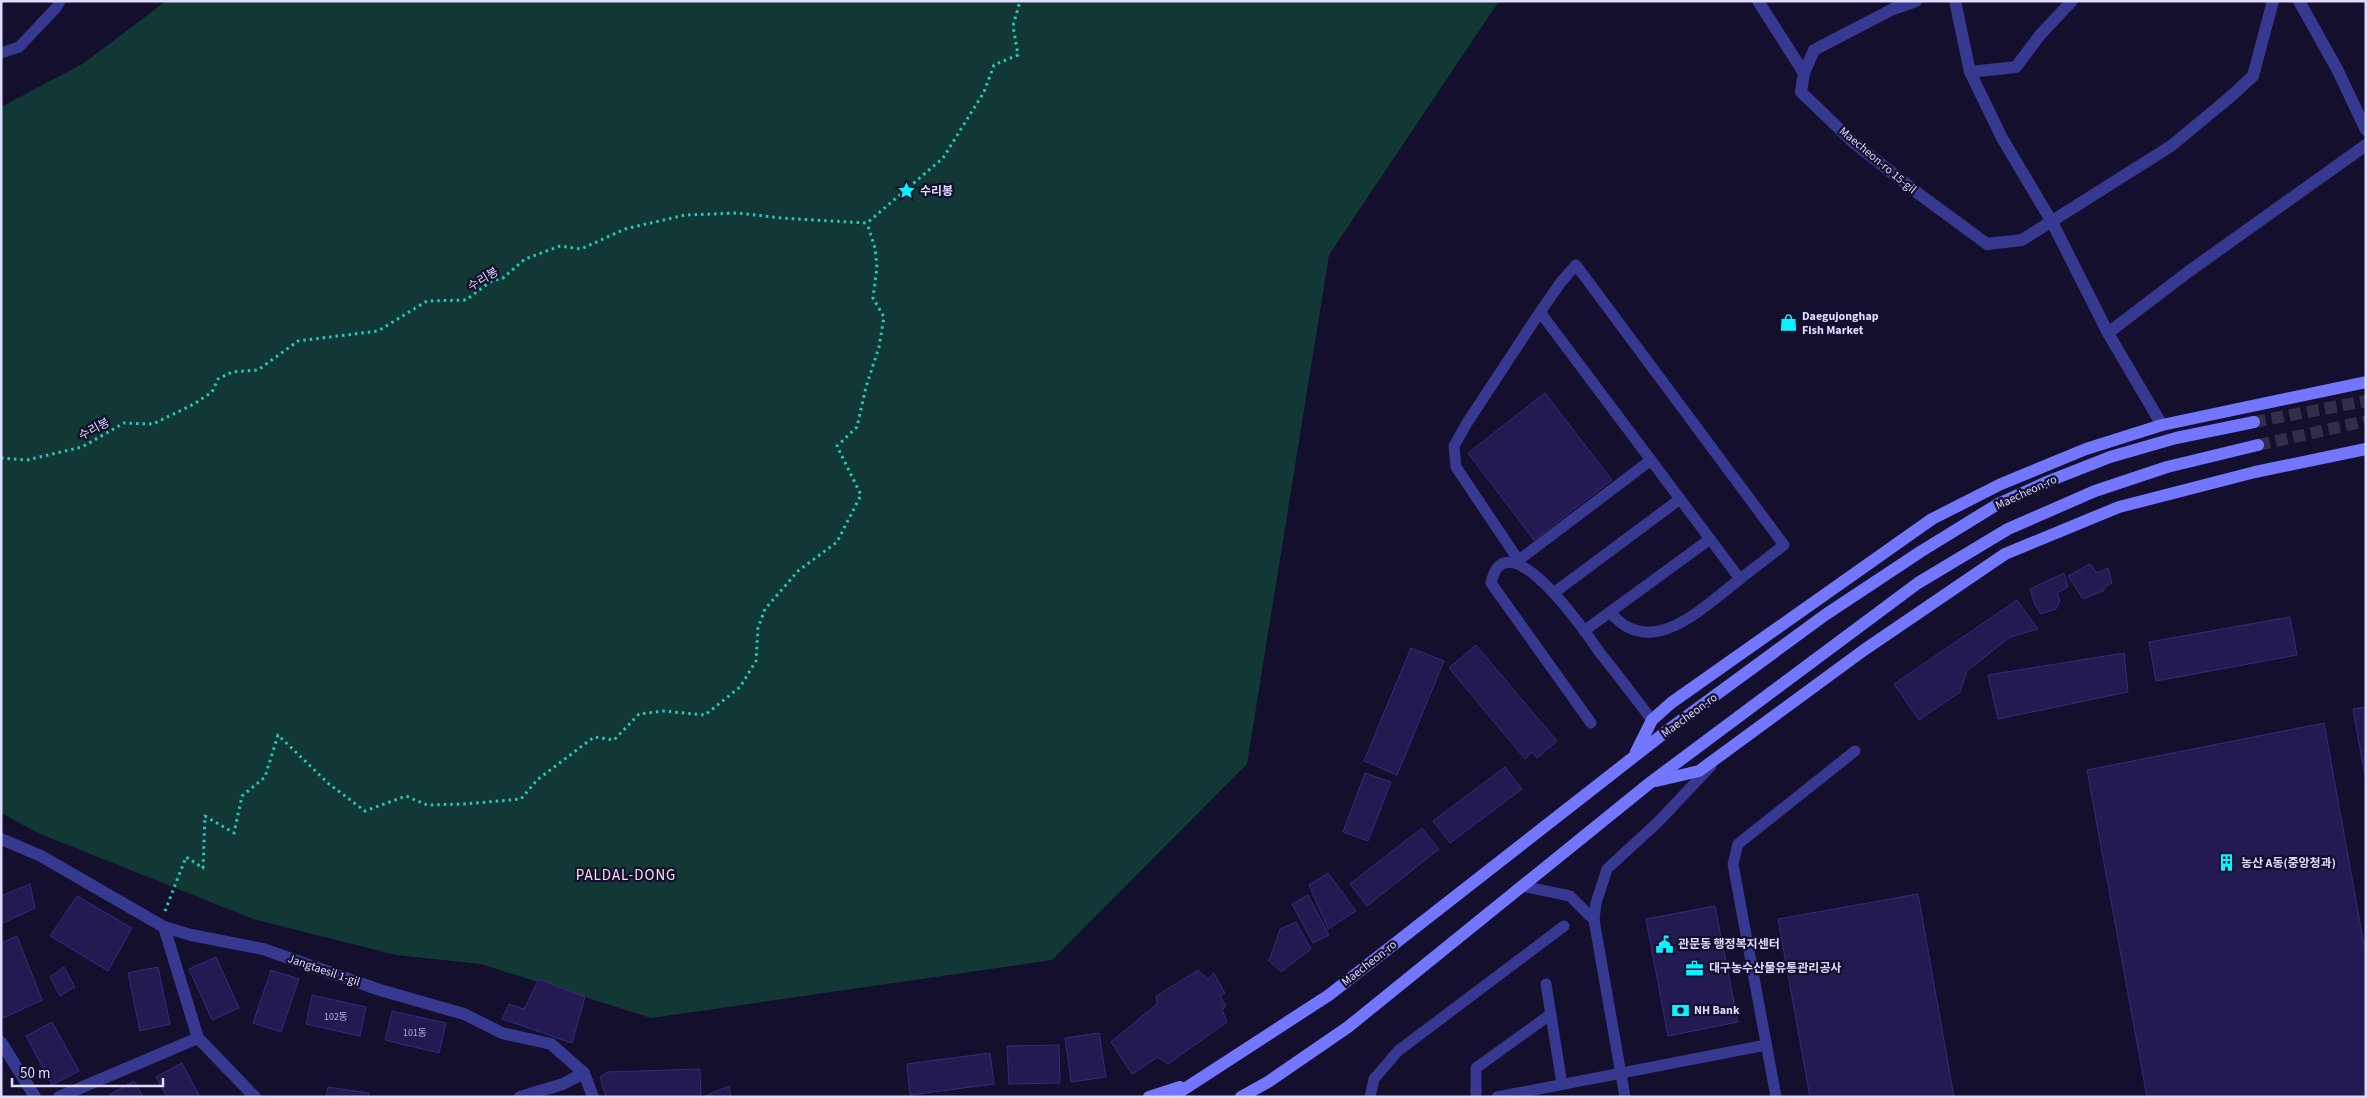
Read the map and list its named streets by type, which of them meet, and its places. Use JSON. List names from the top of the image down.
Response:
{
  "streets": {
    "main road": ["Maecheon-ro"],
    "street": ["Maecheon-ro 15-gil", "Jangtaesil 1-gil"],
    "path": ["수리봉"]
  },
  "districts": ["PALDAL-DONG"],
  "places": {
    "place": ["수리봉"],
    "shop": ["Daegujonghap Fish Market"],
    "building": ["농산 A동(중앙청과)"],
    "public building": ["관문동 행정복지센터"],
    "office": ["대구농수산물유통관리공사"],
    "bank": ["NH Bank"]
  },
  "house_numbers": ["102동", "101동"],
  "scale_bar": "50 m"
}
